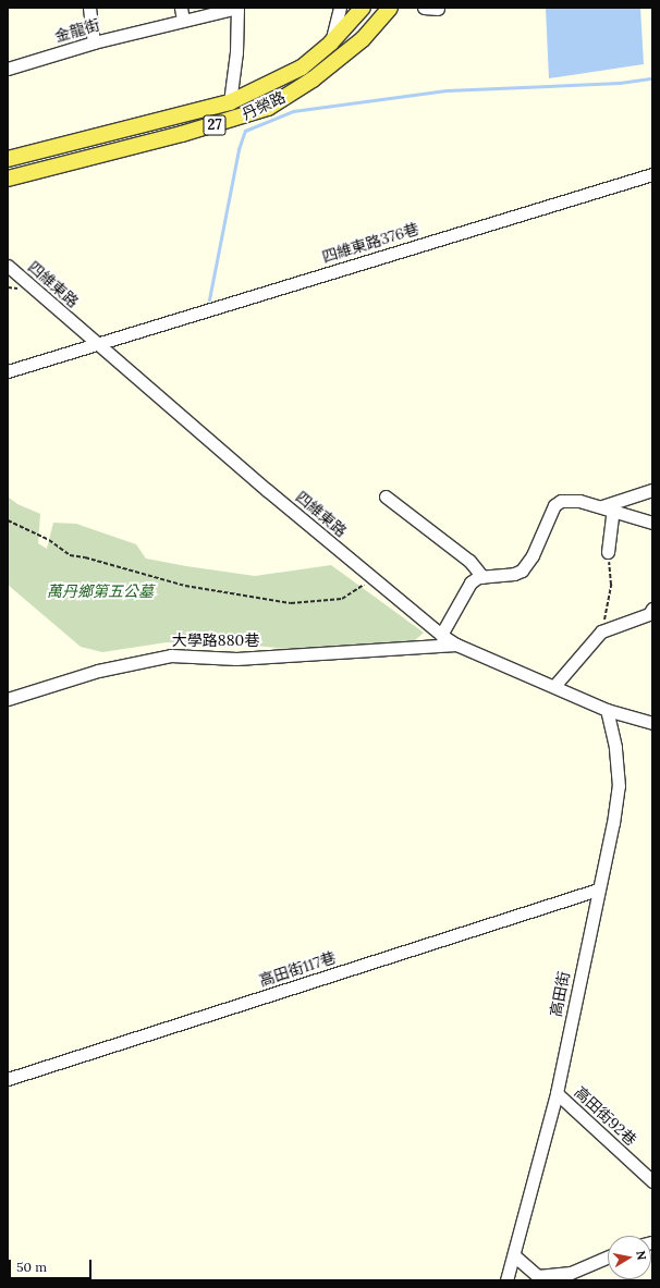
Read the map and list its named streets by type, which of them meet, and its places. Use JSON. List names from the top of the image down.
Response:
{
  "streets": {
    "main road": ["丹榮路", "27"],
    "street": [
      "金龍街",
      "四維東路376巷",
      "四維東路",
      "大學路880巷",
      "高田街117巷",
      "高田街",
      "高田街92巷"
    ]
  },
  "crossings": [
    ["四維東路376巷", "四維東路"],
    ["四維東路", "大學路880巷"],
    ["四維東路", "高田街"],
    ["高田街117巷", "高田街"],
    ["高田街", "高田街92巷"]
  ],
  "parks": ["萬丹鄉第五公墓"],
  "scale_bar": "50 m",
  "north": "right"
}
